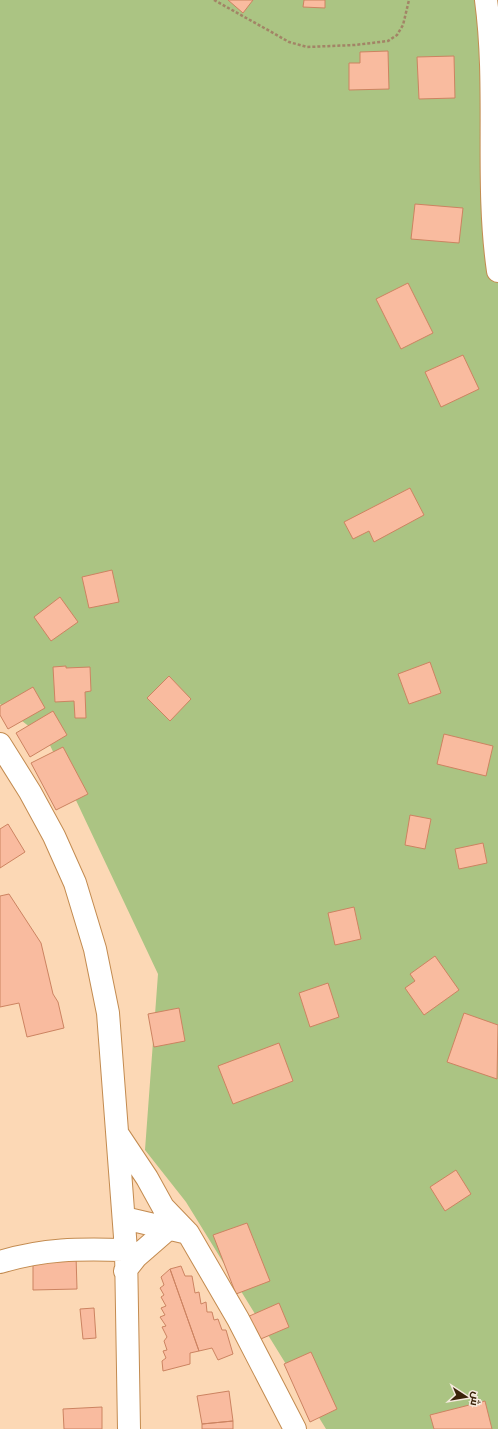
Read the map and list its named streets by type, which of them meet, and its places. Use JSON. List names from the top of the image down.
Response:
{
  "north": "right"
}
